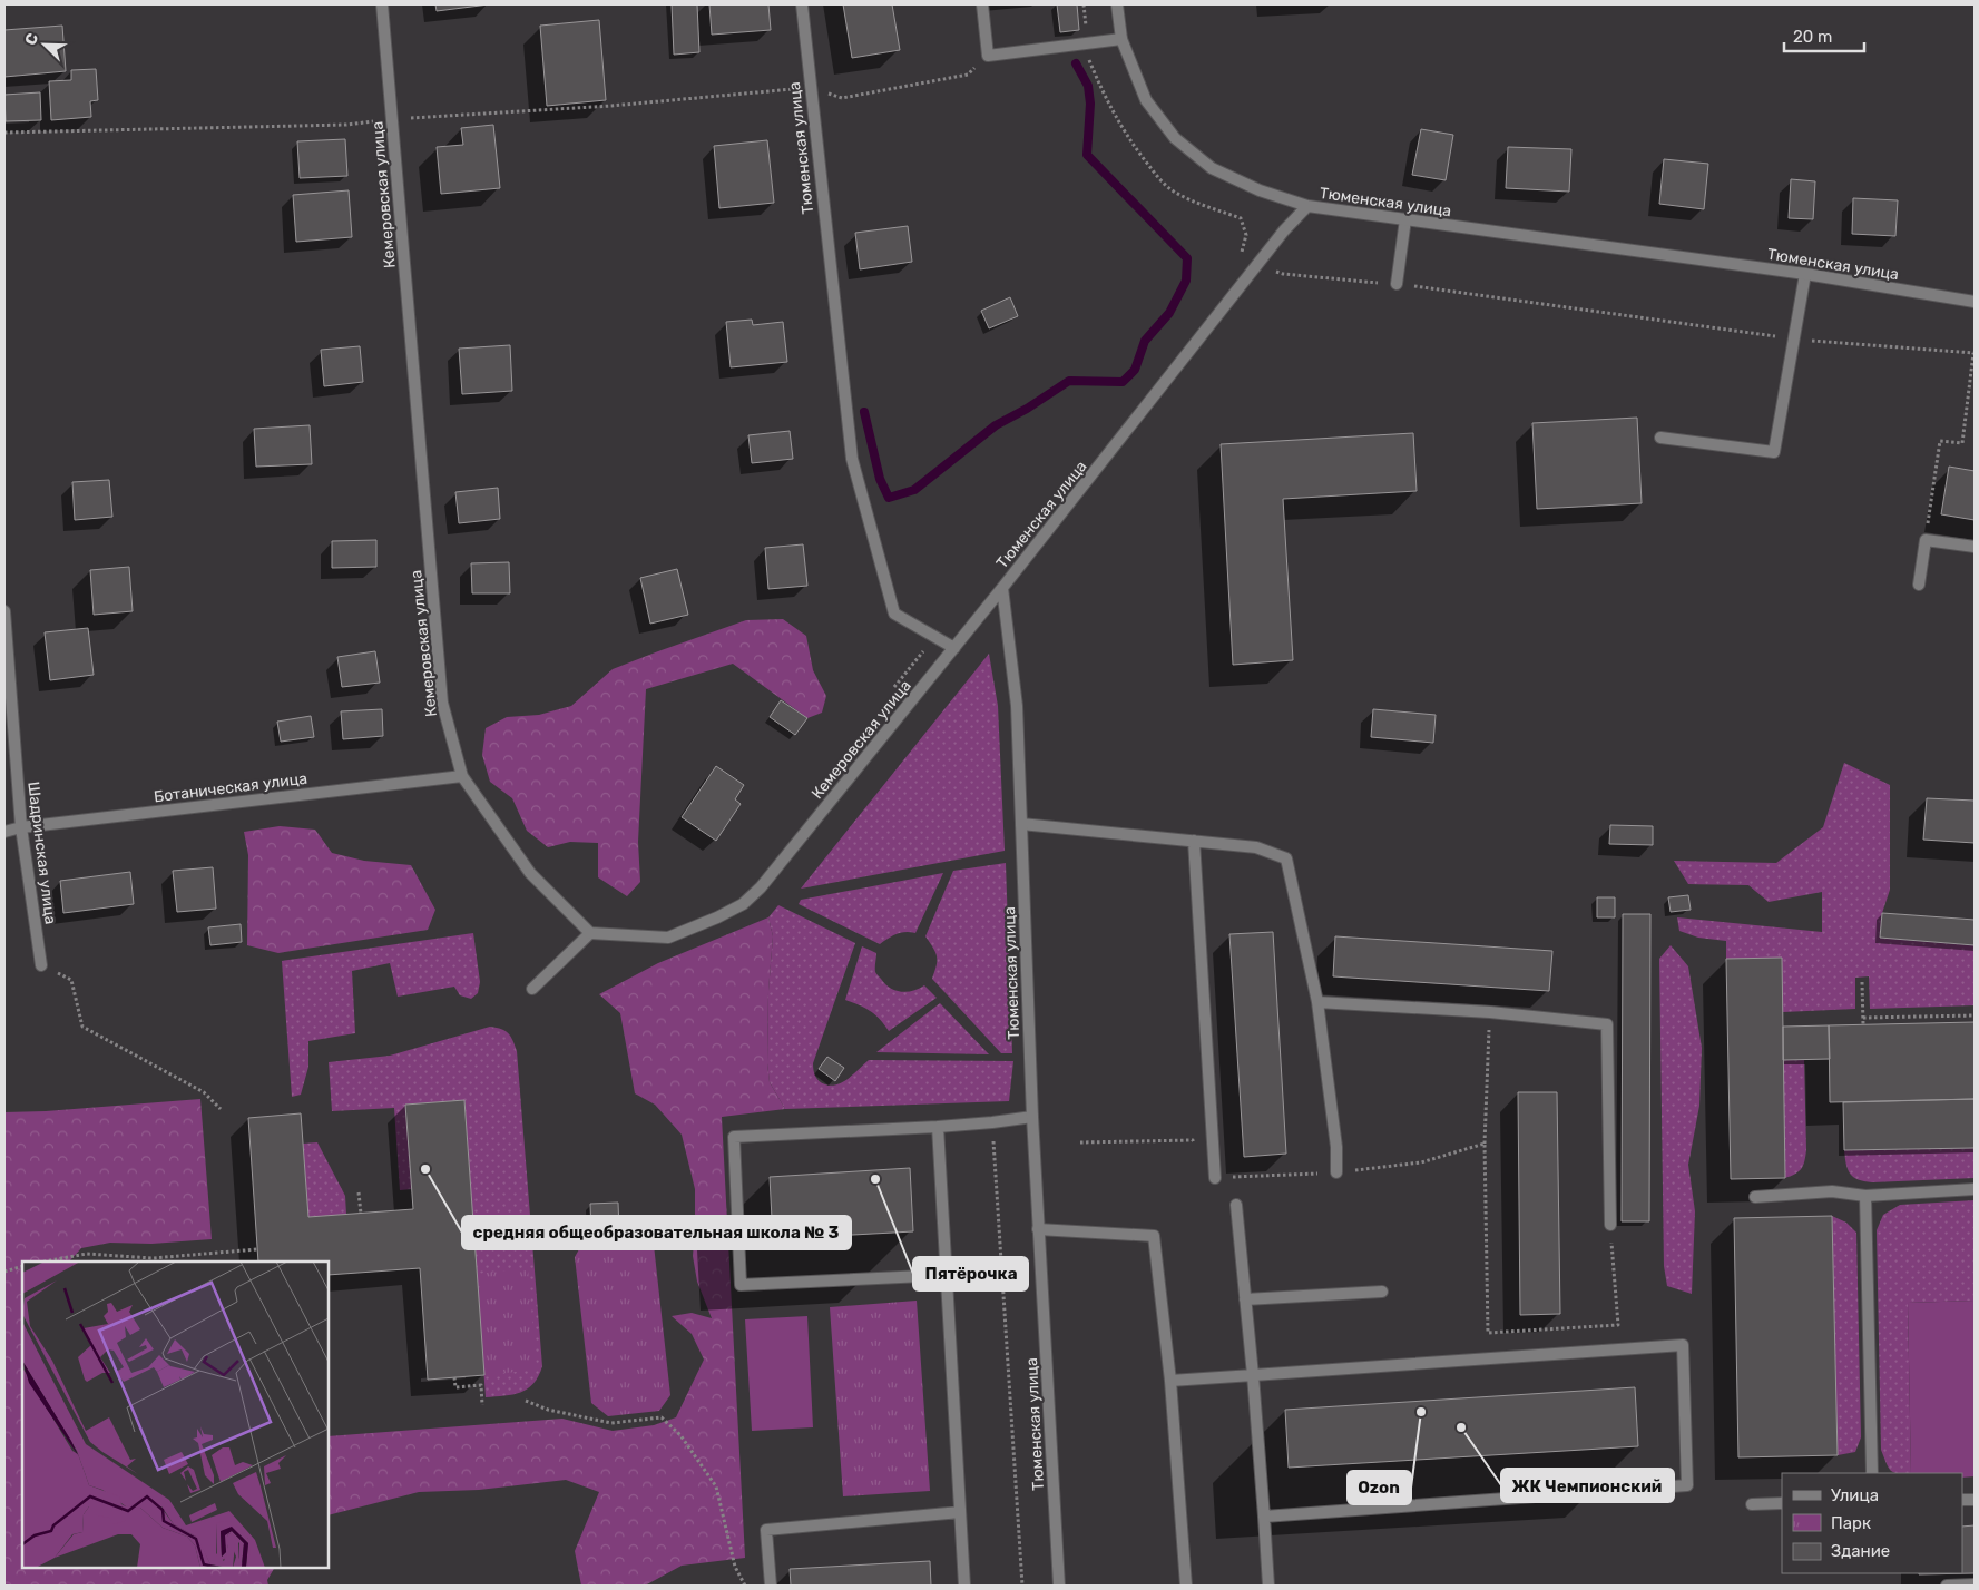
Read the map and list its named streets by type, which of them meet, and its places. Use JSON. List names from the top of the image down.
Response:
{
  "streets": {
    "street": [
      "Тюменская улица",
      "Кемеровская улица",
      "Ботаническая улица",
      "Шадринская улица"
    ]
  },
  "crossings": [
    ["Тюменская улица", "Кемеровская улица"],
    ["Кемеровская улица", "Ботаническая улица"],
    ["Ботаническая улица", "Шадринская улица"]
  ],
  "places": [
    "средняя общеобразовательная школа № 3",
    "Пятёрочка",
    "Ozon",
    "ЖК Чемпионский"
  ],
  "legend": ["Улица", "Парк", "Здание"],
  "scale_bar": "20 m",
  "north": "top left"
}
